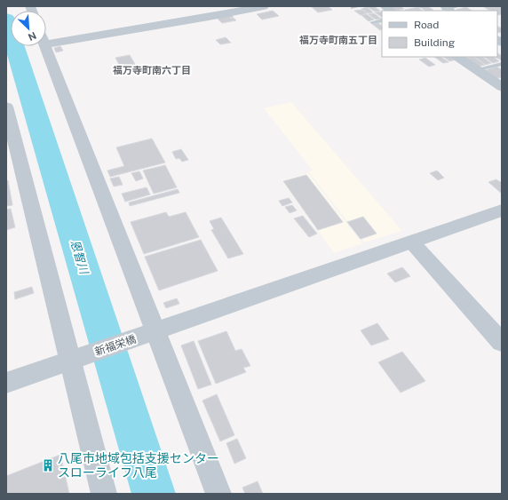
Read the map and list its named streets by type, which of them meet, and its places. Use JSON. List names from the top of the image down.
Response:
{
  "streets": {
    "street": ["新福栄橋"]
  },
  "districts": ["福万寺町南五丁目", "福万寺町南六丁目"],
  "water": ["恩智川"],
  "places": {
    "building": ["八尾市地域包括支援センター スローライフ八尾"]
  },
  "legend": ["Road", "Building"],
  "north": "bottom right"
}
